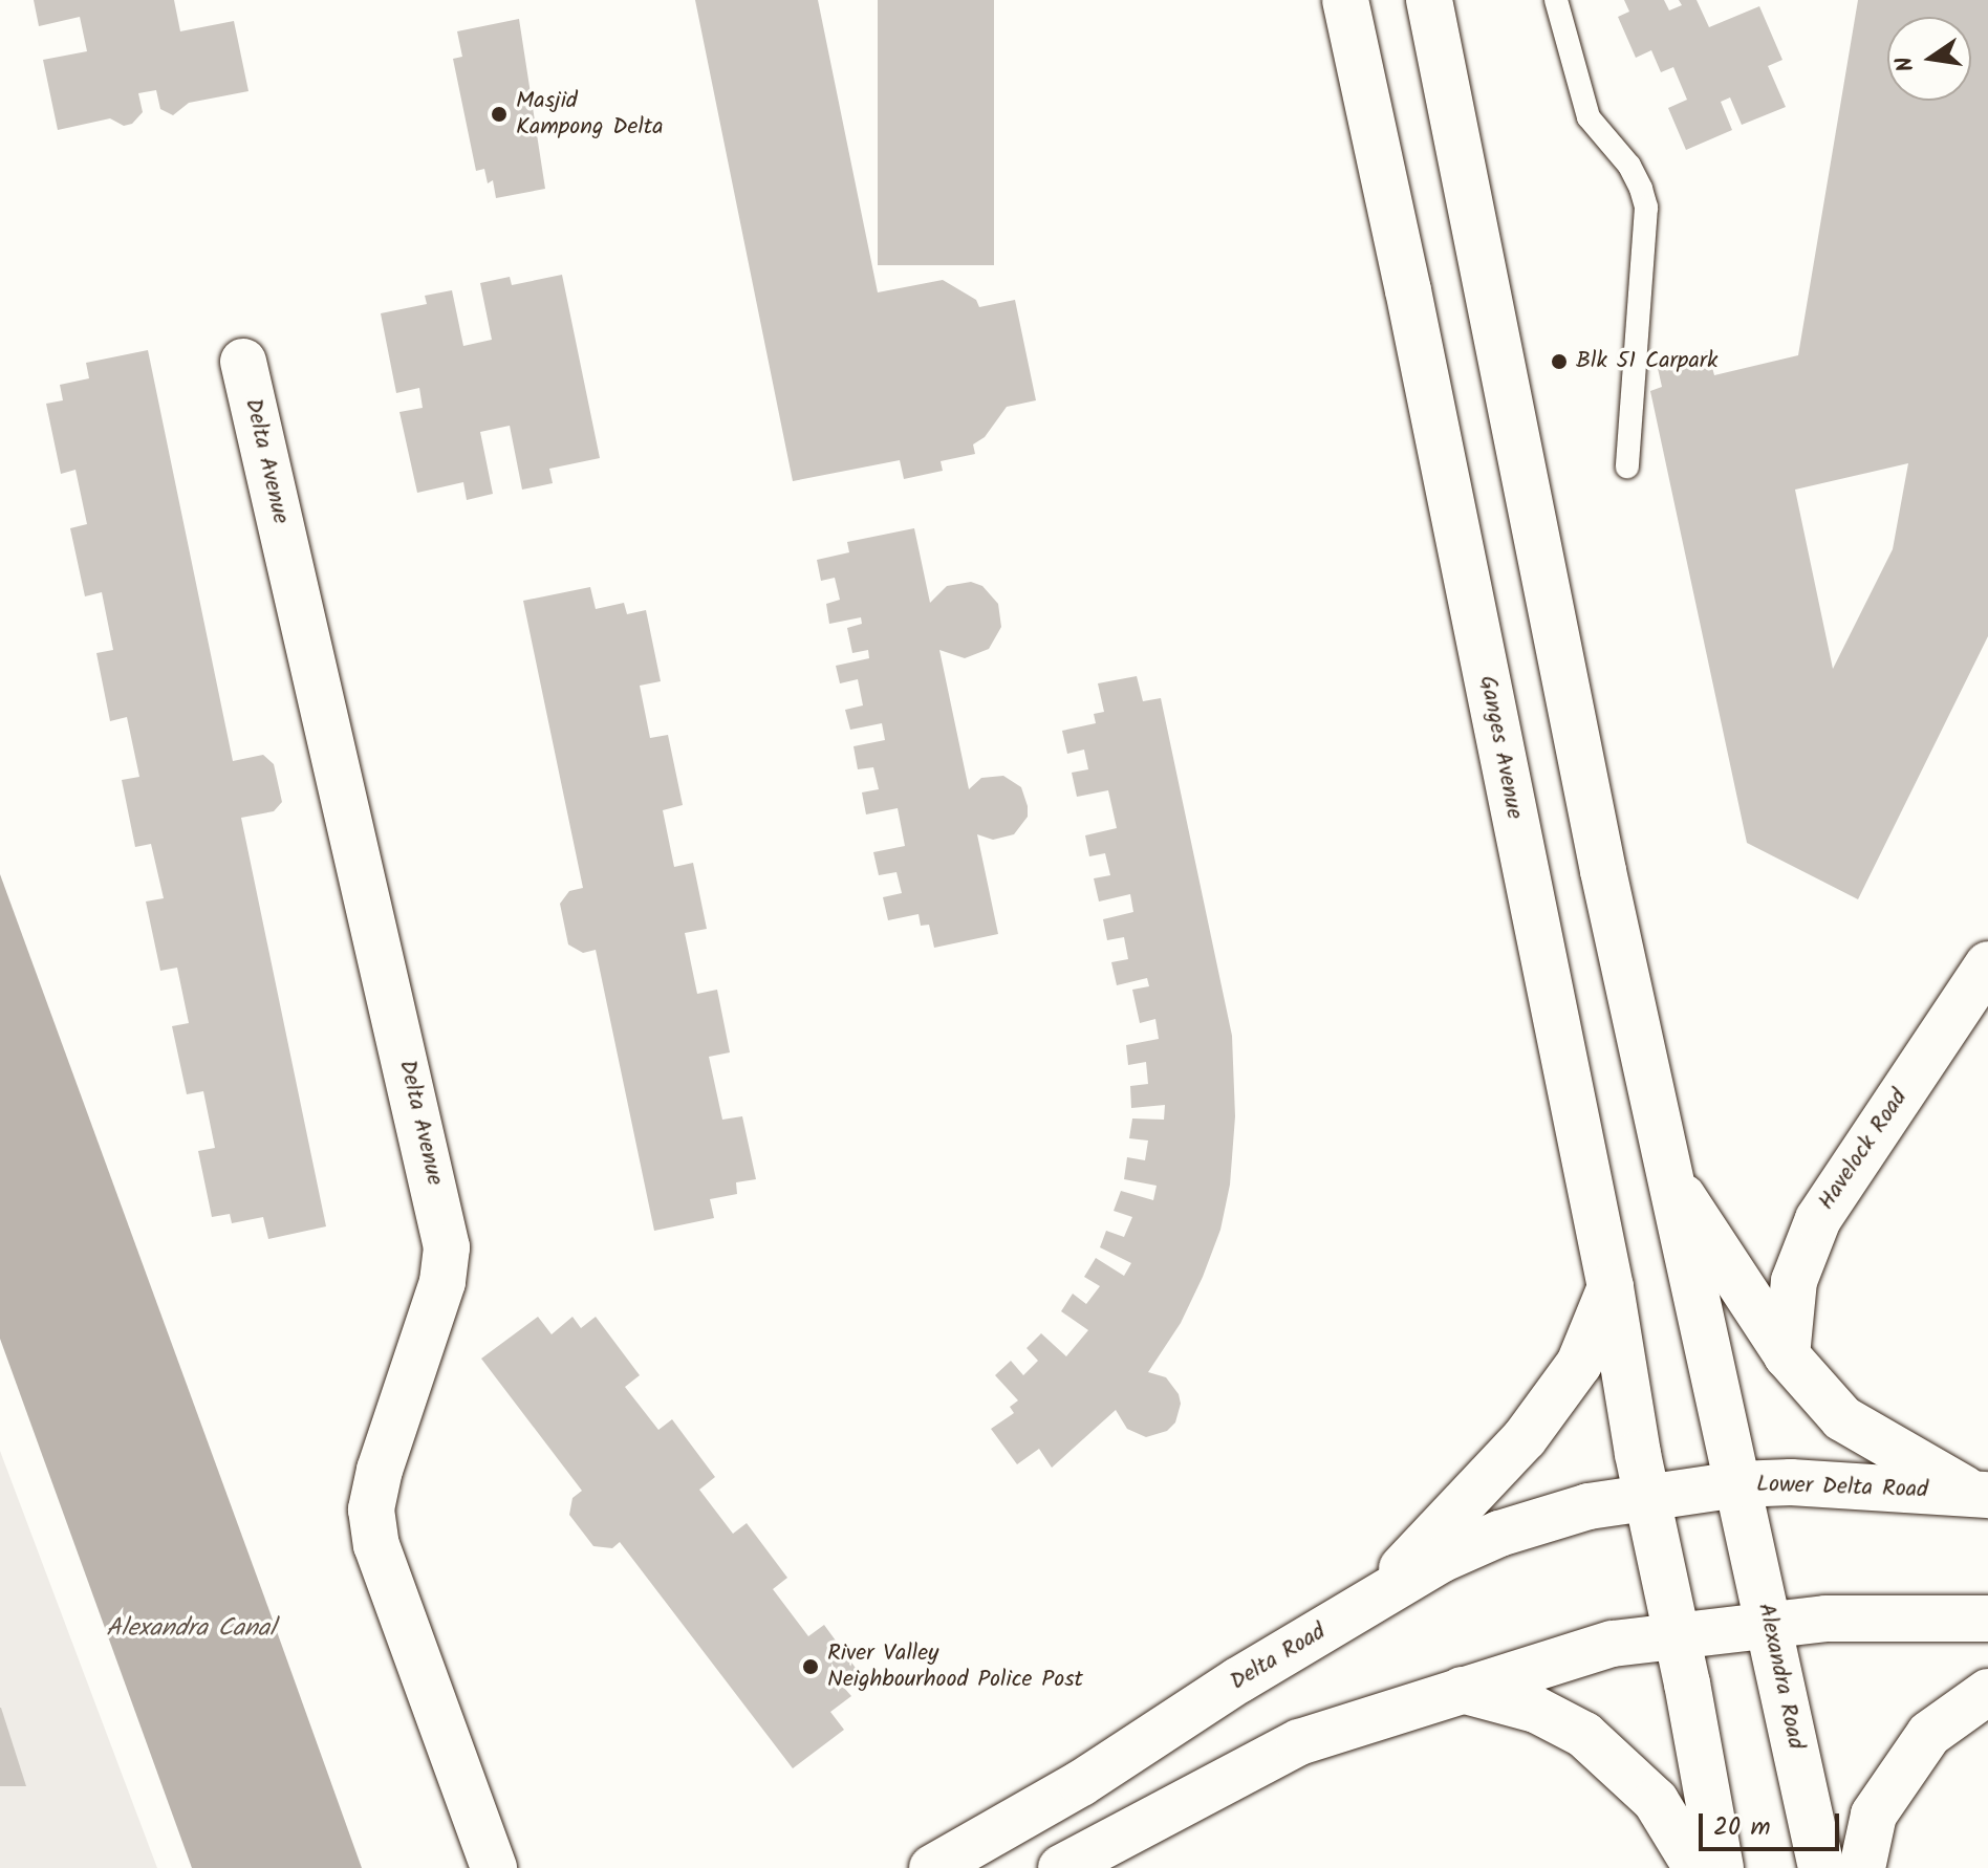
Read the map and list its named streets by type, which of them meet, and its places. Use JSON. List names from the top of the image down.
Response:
{
  "streets": {
    "main road": [
      "Delta Avenue",
      "Ganges Avenue",
      "Havelock Road",
      "Lower Delta Road",
      "Delta Road",
      "Alexandra Road"
    ]
  },
  "crossings": [
    ["Ganges Avenue", "Lower Delta Road"],
    ["Ganges Avenue", "Delta Road"],
    ["Lower Delta Road", "Delta Road"],
    ["Lower Delta Road", "Alexandra Road"]
  ],
  "water": ["Alexandra Canal"],
  "places": ["Masjid Kampong Delta", "Blk 51 Carpark", "River Valley Neighbourhood Police Post"],
  "scale_bar": "20 m",
  "north": "left"
}
